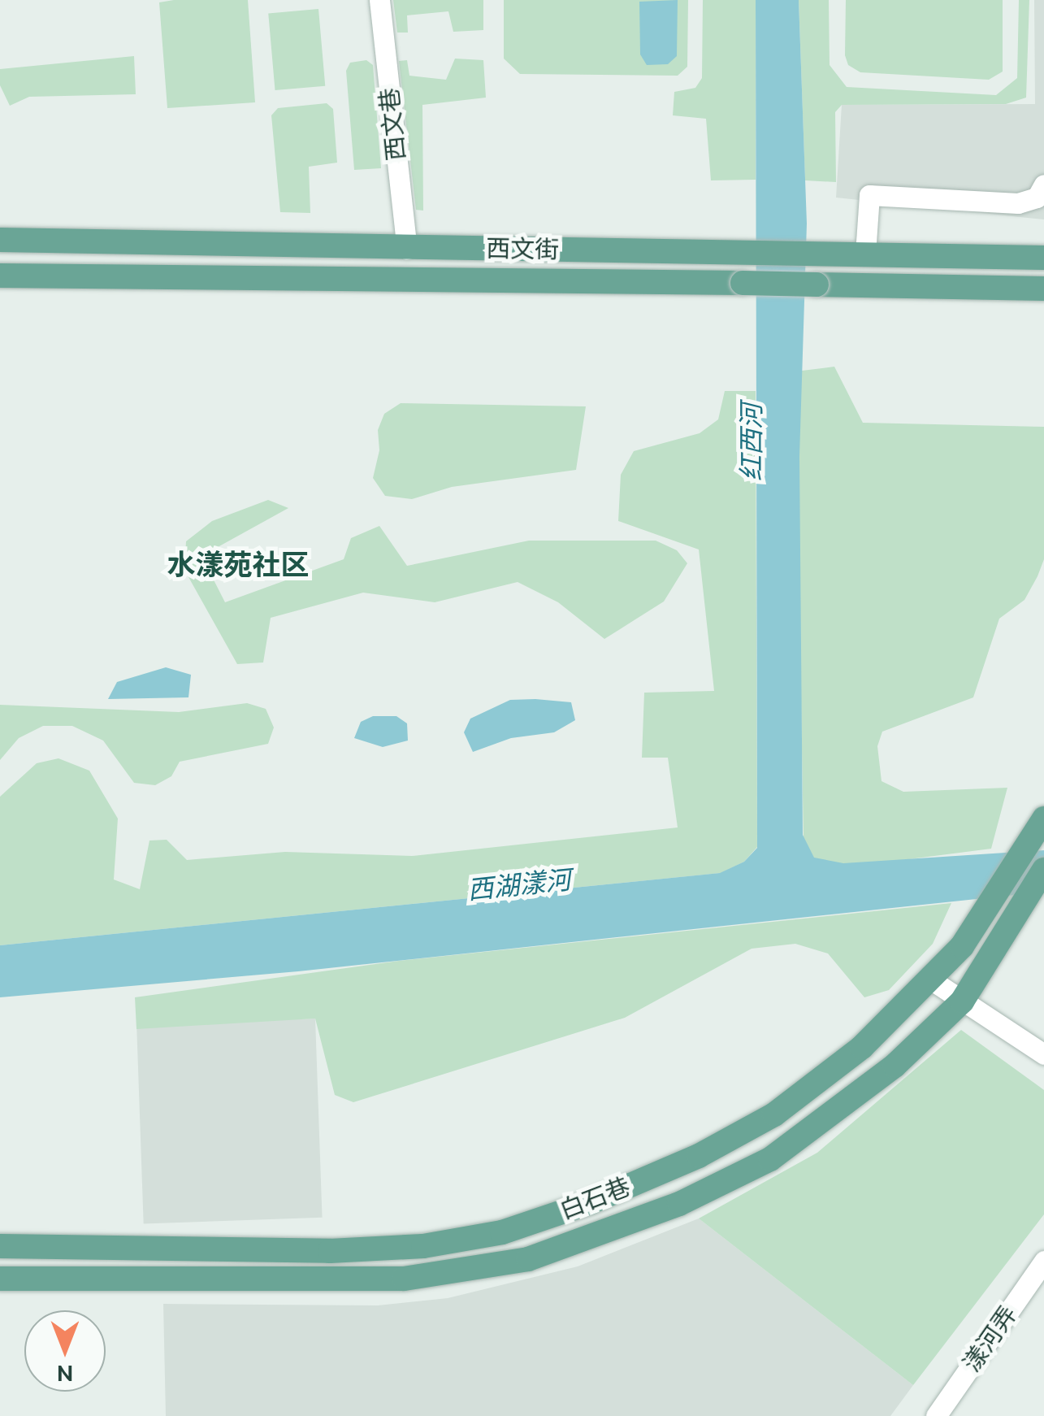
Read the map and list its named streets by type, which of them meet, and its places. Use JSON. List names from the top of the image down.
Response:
{
  "streets": {
    "main road": ["西文街", "白石巷"],
    "street": ["西文巷", "漾河弄"]
  },
  "crossings": [
    ["西文巷", "西文街"]
  ],
  "districts": ["水漾苑社区"],
  "water": ["红西河", "西湖漾河"],
  "north": "bottom"
}
